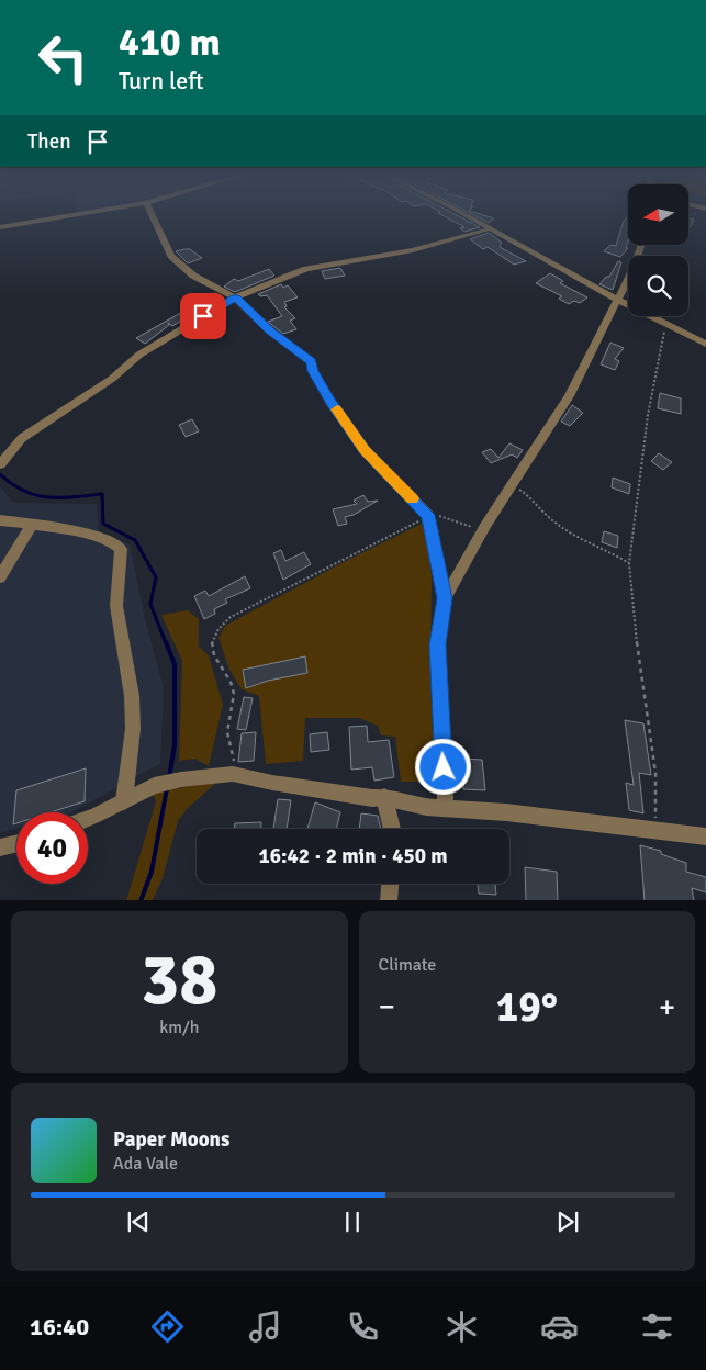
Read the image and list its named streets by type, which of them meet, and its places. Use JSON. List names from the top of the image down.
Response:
{
  "north": "left",
  "page": {
    "turn": ["410 m", "Turn left"],
    "then": "Then",
    "limit": "40",
    "trip": "16:42 · 2 min · 450 m",
    "tile": [
      ["38", "km/h"],
      "Climate"
    ],
    "heat": ["−", "19°", "+"],
    "song": ["Paper Moons", "Ada Vale"],
    "tabs": "16:40"
  }
}
